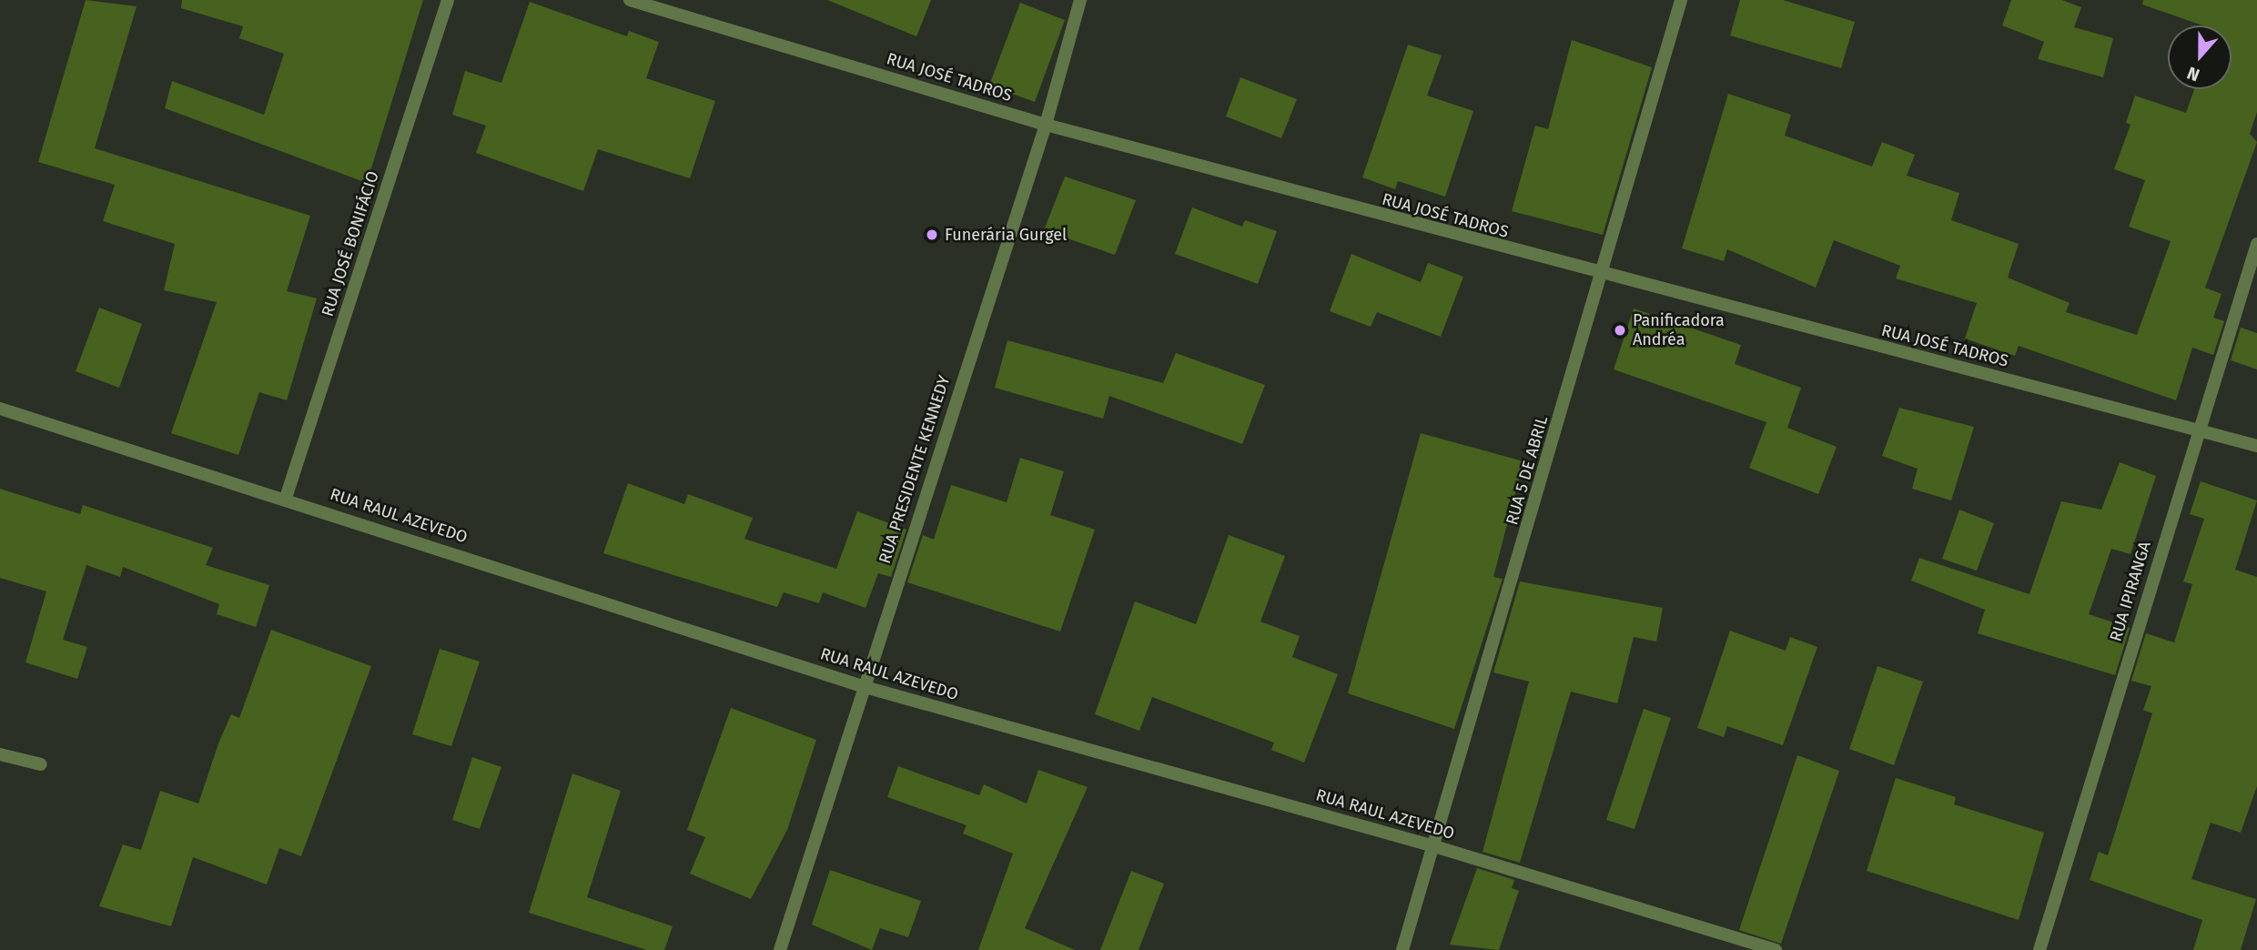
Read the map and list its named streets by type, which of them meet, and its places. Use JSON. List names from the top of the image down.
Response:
{
  "streets": {
    "street": [
      "RUA JOSÉ TADROS",
      "RUA JOSÉ BONIFÁCIO",
      "RUA PRESIDENTE KENNEDY",
      "RUA 5 DE ABRIL",
      "RUA RAUL AZEVEDO",
      "RUA IPIRANGA"
    ]
  },
  "crossings": [
    ["RUA JOSÉ TADROS", "RUA PRESIDENTE KENNEDY"],
    ["RUA JOSÉ TADROS", "RUA 5 DE ABRIL"],
    ["RUA JOSÉ TADROS", "RUA IPIRANGA"],
    ["RUA JOSÉ BONIFÁCIO", "RUA RAUL AZEVEDO"],
    ["RUA PRESIDENTE KENNEDY", "RUA RAUL AZEVEDO"],
    ["RUA 5 DE ABRIL", "RUA RAUL AZEVEDO"]
  ],
  "places": ["Funerária Gurgel", "Panificadora Andréa"],
  "north": "bottom"
}
